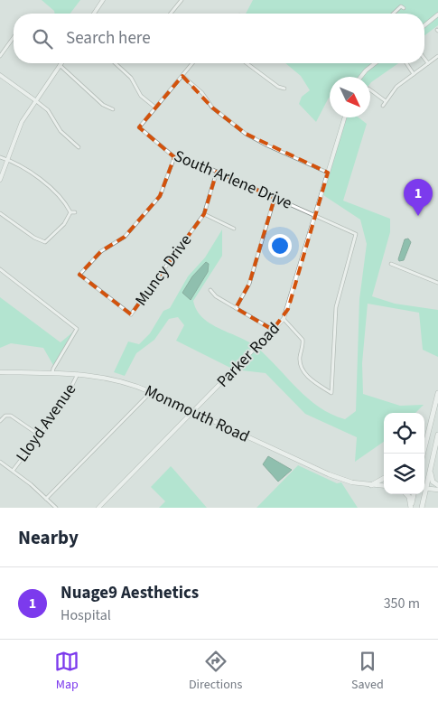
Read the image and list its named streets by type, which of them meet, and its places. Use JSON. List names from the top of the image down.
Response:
{
  "streets": {
    "main road": ["Monmouth Road"],
    "street": [
      "South Arlene Drive",
      "Muncy Drive",
      "Parker Road",
      "Lloyd Avenue"
    ]
  },
  "crossings": [
    ["South Arlene Drive", "Muncy Drive"],
    ["South Arlene Drive", "Parker Road"],
    ["Parker Road", "Monmouth Road"],
    ["Monmouth Road", "Lloyd Avenue"]
  ],
  "north": "bottom right",
  "page": {
    "search": "Search here",
    "pins": "1",
    "heading": "Nearby",
    "list": [
      {
        "mark": "1",
        "name": "Nuage9 Aesthetics",
        "note": "Hospital",
        "value": "350 m"
      }
    ],
    "nav": ["Map", "Directions", "Saved"]
  }
}
